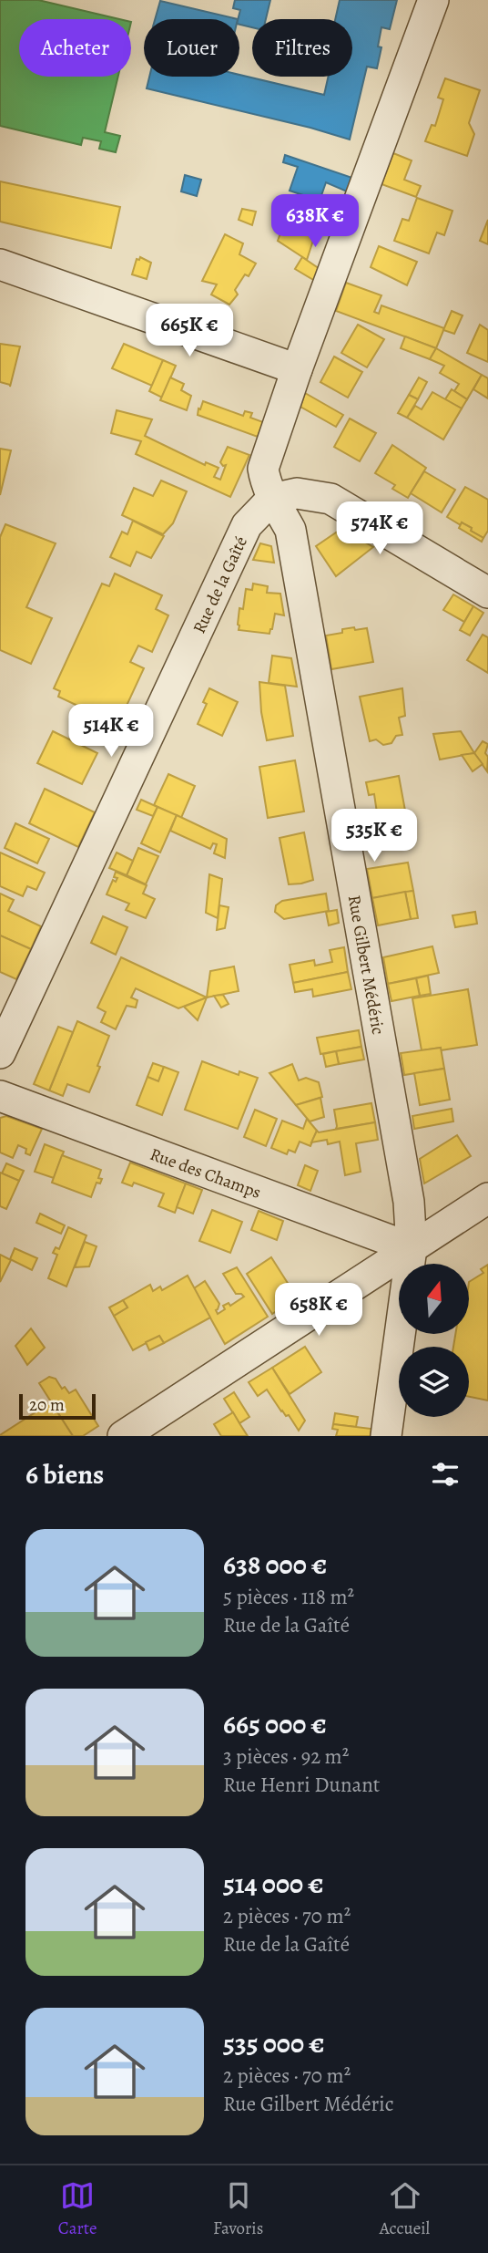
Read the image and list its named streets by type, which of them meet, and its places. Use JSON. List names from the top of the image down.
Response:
{
  "streets": {
    "street": ["Rue de la Gaîté", "Rue Gilbert Médéric", "Rue des Champs"]
  },
  "crossings": [
    ["Rue de la Gaîté", "Rue Gilbert Médéric"],
    ["Rue Gilbert Médéric", "Rue des Champs"]
  ],
  "scale_bar": "20 m",
  "north": "top",
  "page": {
    "chip": ["Acheter", "Louer", "Filtres"],
    "price": [
      "638K €",
      "665K €",
      "574K €",
      "514K €",
      "535K €",
      "658K €"
    ],
    "scale": "20 m",
    "heading": "6 biens",
    "list": [
      {
        "name": "638 000 €",
        "note": "5 pièces · 118 m² · Rue de la Gaîté"
      },
      {
        "name": "665 000 €",
        "note": "3 pièces · 92 m² · Rue Henri Dunant"
      },
      {
        "name": "514 000 €",
        "note": "2 pièces · 70 m² · Rue de la Gaîté"
      },
      {
        "name": "535 000 €",
        "note": "2 pièces · 70 m² · Rue Gilbert Médéric"
      }
    ],
    "tabs": ["Carte", "Favoris", "Accueil"]
  }
}
